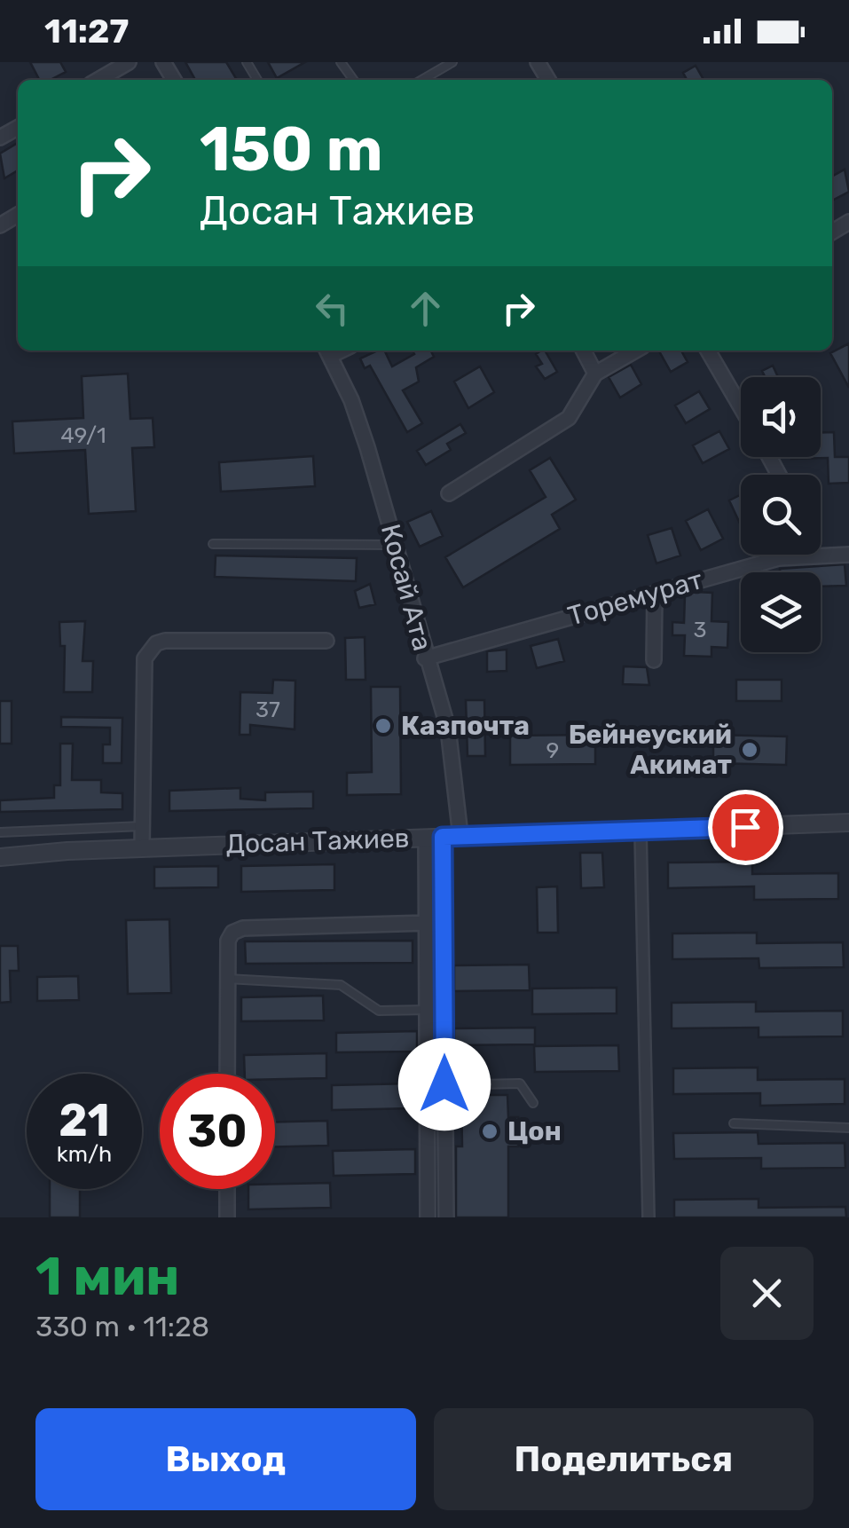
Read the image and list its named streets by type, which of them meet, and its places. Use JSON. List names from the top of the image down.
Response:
{
  "streets": {
    "street": ["Косай Ата", "Торемурат", "Досан Тажиев"]
  },
  "crossings": [
    ["Косай Ата", "Торемурат"],
    ["Косай Ата", "Досан Тажиев"]
  ],
  "places": ["Казпочта", "Бейнеуский Акимат", "Цон"],
  "house_numbers": [
    "49/1",
    "3",
    "37",
    "9"
  ],
  "page": {
    "status": "11:27",
    "turn": ["150 m", "Досан Тажиев"],
    "speed": "21 km/h",
    "limit": "30",
    "heading": ["1 мин", "330 m · 11:28"],
    "buttons": ["Выход", "Поделиться"]
  }
}
